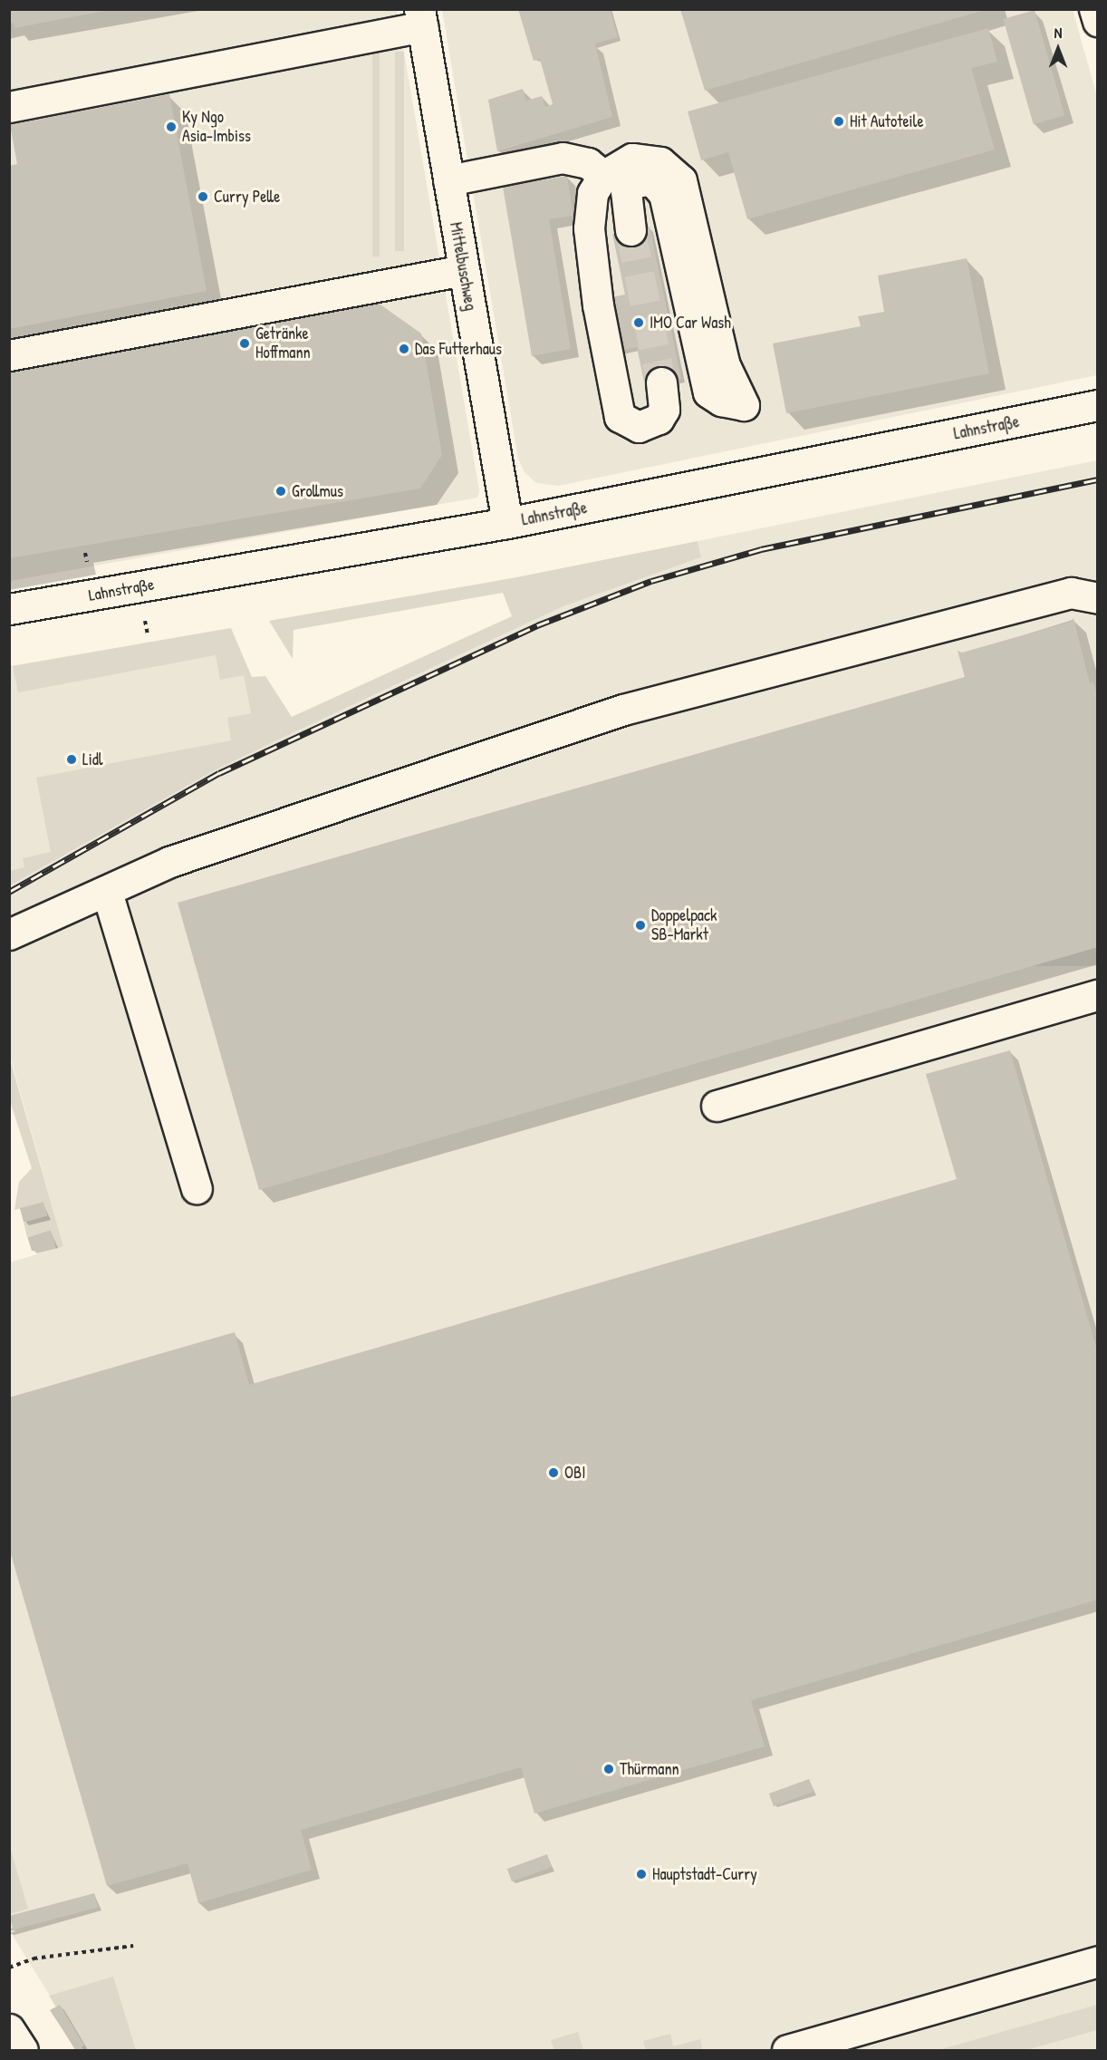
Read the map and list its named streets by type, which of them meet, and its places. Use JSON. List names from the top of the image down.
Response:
{
  "streets": {
    "street": ["Mittelbuschweg", "Lahnstraße"]
  },
  "crossings": [
    ["Mittelbuschweg", "Lahnstraße"]
  ],
  "places": [
    "Hit Autoteile",
    "Ky Ngo Asia-Imbiss",
    "Curry Pelle",
    "IMO Car Wash",
    "Getränke Hoffmann",
    "Das Futterhaus",
    "Grollmus",
    "Lidl",
    "Doppelpack SB-Markt",
    "OBI",
    "Thürmann",
    "Hauptstadt-Curry"
  ],
  "north": "top"
}
